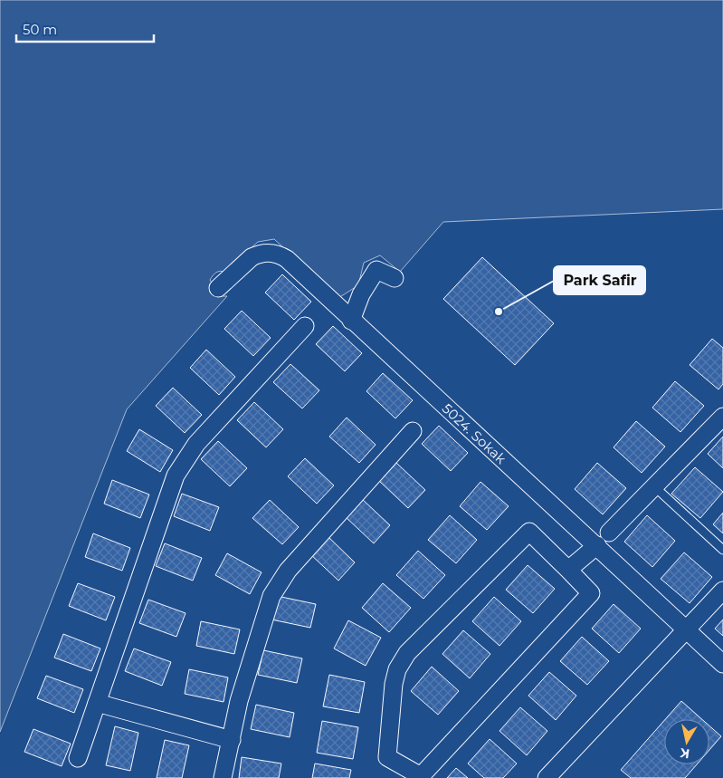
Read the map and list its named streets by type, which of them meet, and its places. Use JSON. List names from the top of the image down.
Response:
{
  "streets": {
    "street": ["5024. Sokak"]
  },
  "places": ["Park Safir"],
  "scale_bar": "50 m",
  "north": "bottom"
}
